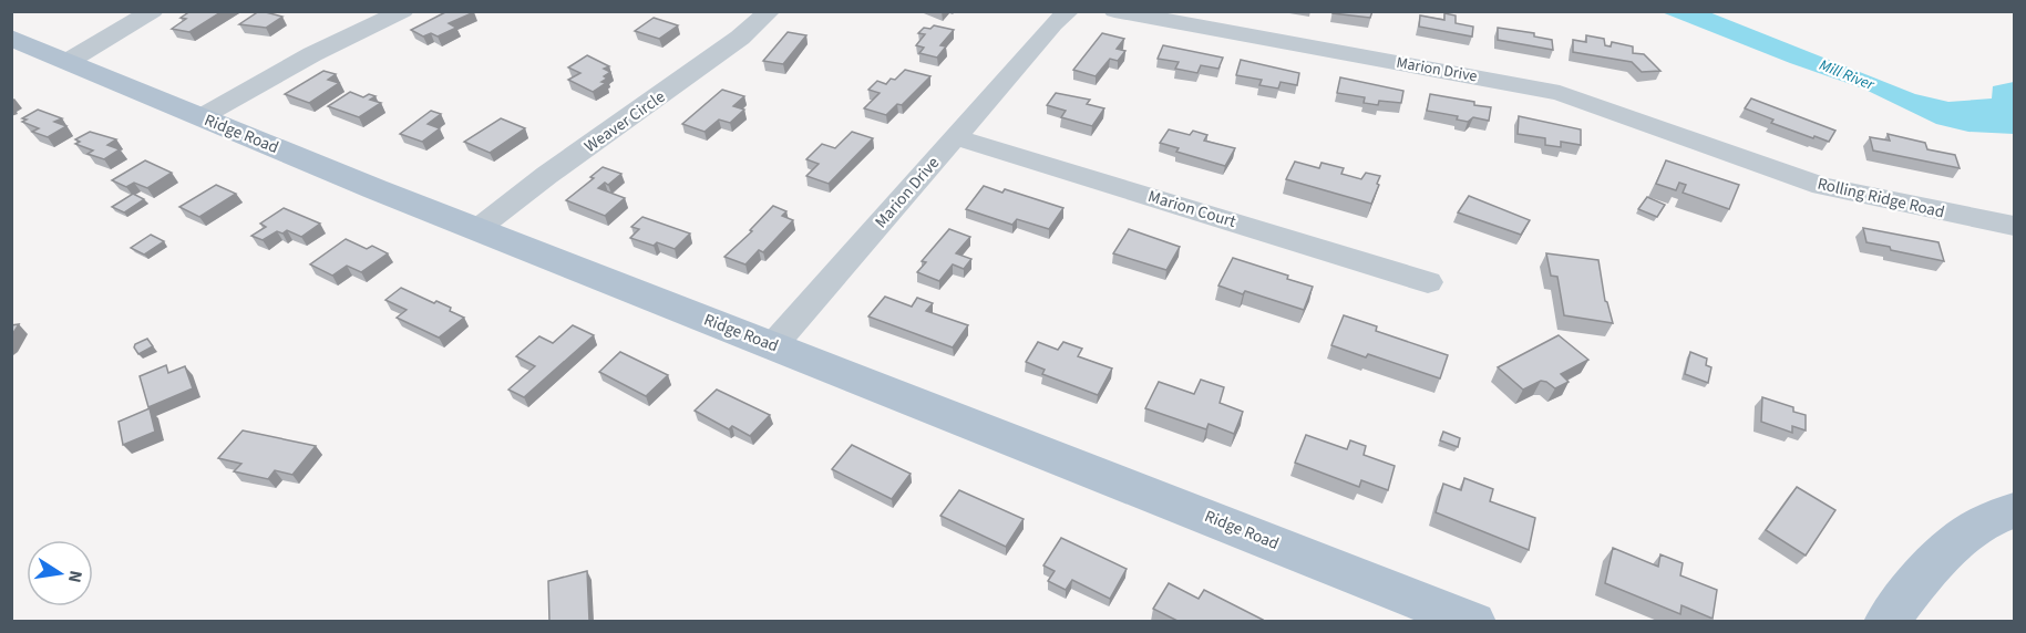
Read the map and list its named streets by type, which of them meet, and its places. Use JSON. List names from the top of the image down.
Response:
{
  "streets": {
    "main road": ["Ridge Road"],
    "street": [
      "Marion Drive",
      "Weaver Circle",
      "Rolling Ridge Road",
      "Marion Court"
    ]
  },
  "crossings": [
    ["Marion Drive", "Ridge Road"],
    ["Marion Drive", "Rolling Ridge Road"],
    ["Marion Drive", "Marion Court"],
    ["Weaver Circle", "Ridge Road"]
  ],
  "water": ["Mill River"],
  "north": "right"
}
